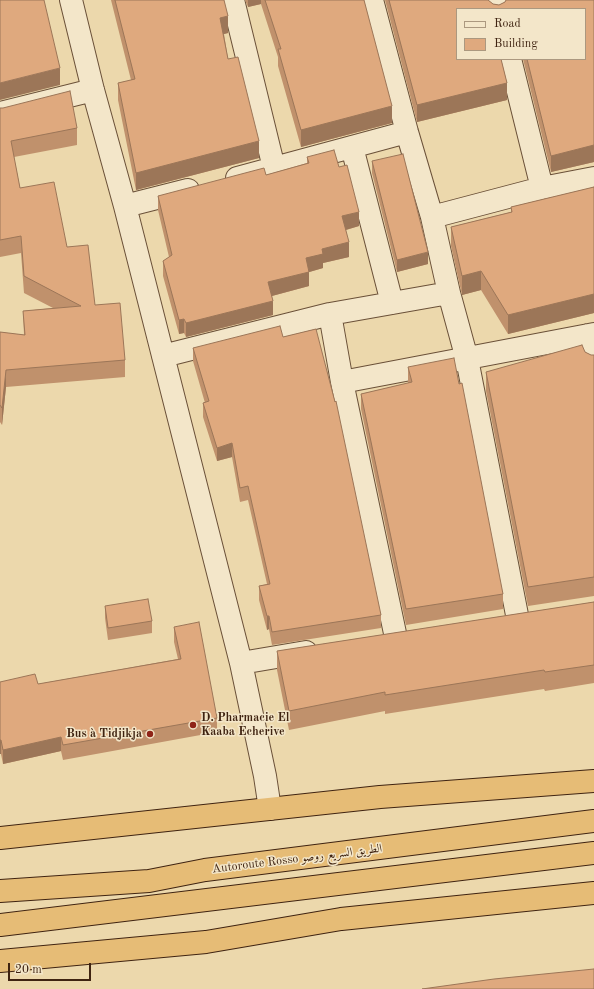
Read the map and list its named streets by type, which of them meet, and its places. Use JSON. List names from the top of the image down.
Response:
{
  "streets": {
    "highway": ["Autoroute Rosso الطريق السريع روصو"]
  },
  "places": ["D. Pharmacie El Kaaba Echerive", "Bus à Tidjikja"],
  "legend": ["Road", "Building"],
  "scale_bar": "20 m"
}
